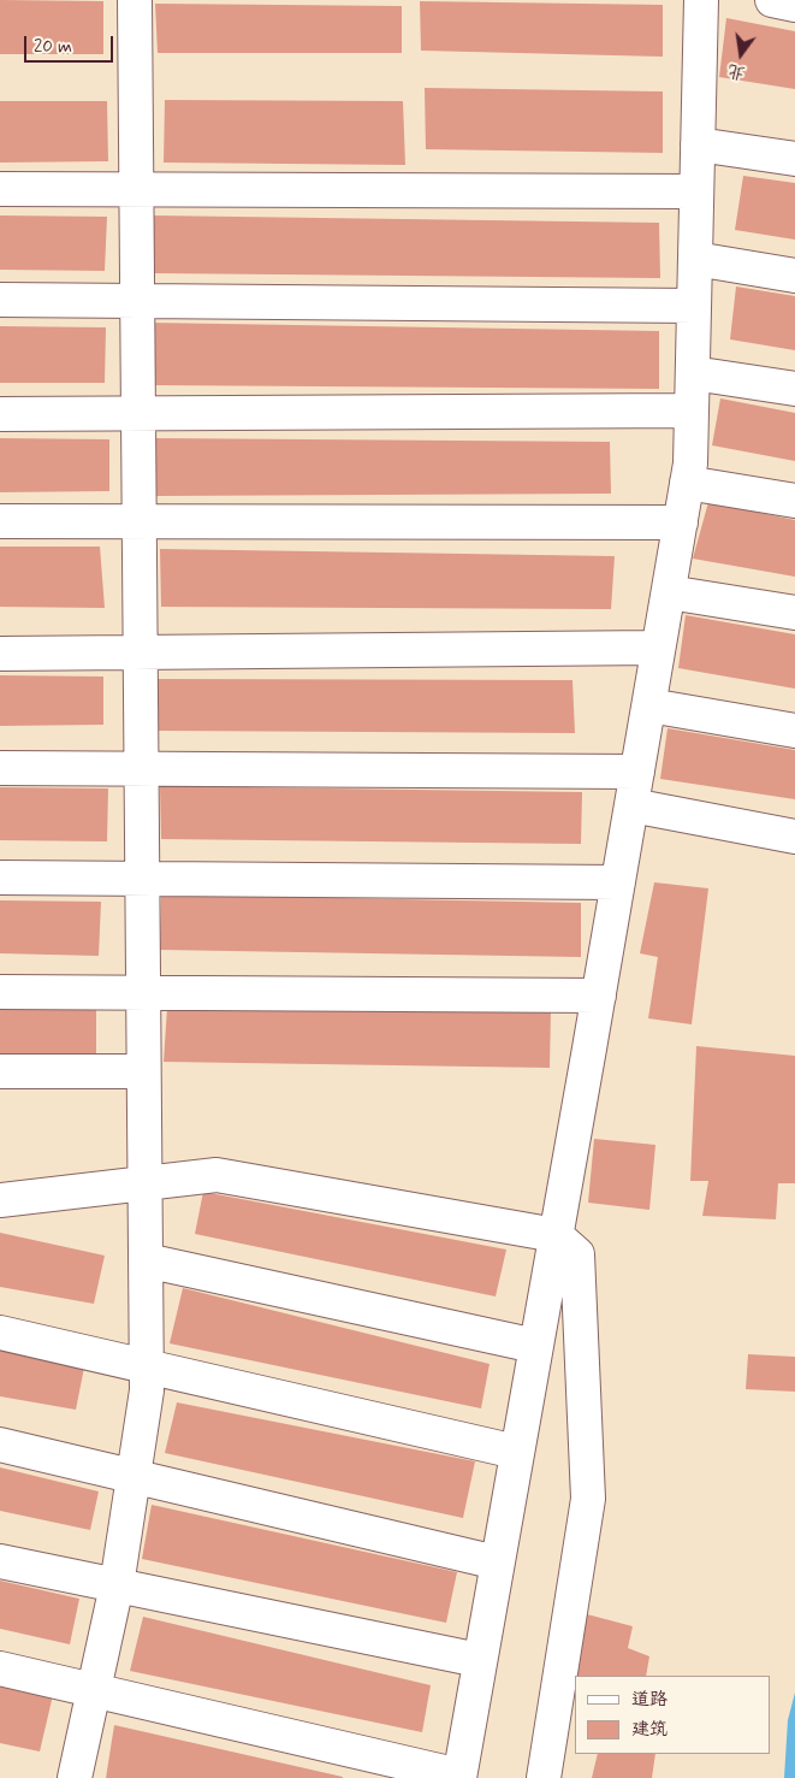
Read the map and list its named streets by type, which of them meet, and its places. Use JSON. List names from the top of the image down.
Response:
{
  "legend": ["道路", "建筑"],
  "scale_bar": "20 m",
  "north": "bottom"
}
